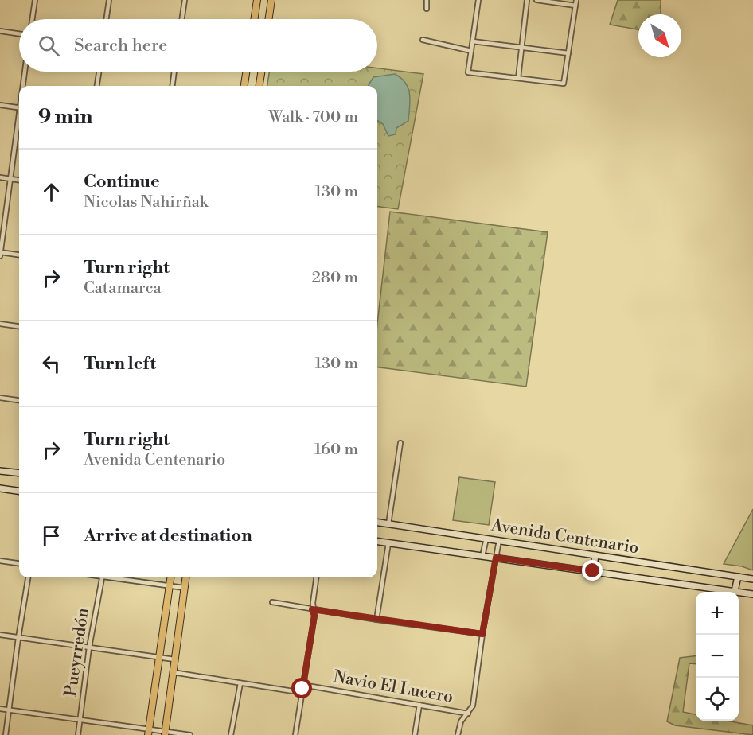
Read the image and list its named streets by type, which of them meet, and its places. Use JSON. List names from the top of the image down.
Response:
{
  "streets": {
    "main road": ["Avenida Centenario"],
    "street": ["Pueyrredón", "Navio El Lucero"]
  },
  "north": "bottom right",
  "page": {
    "search": "Search here",
    "heading": ["9 min", "Walk · 700 m"],
    "list": [
      ["Continue", "Nicolas Nahirñak", "130 m"],
      ["Turn right", "Catamarca", "280 m"],
      ["Turn left", "130 m"],
      ["Turn right", "Avenida Centenario", "160 m"],
      "Arrive at destination"
    ],
    "map_buttons": ["+", "−"]
  }
}
